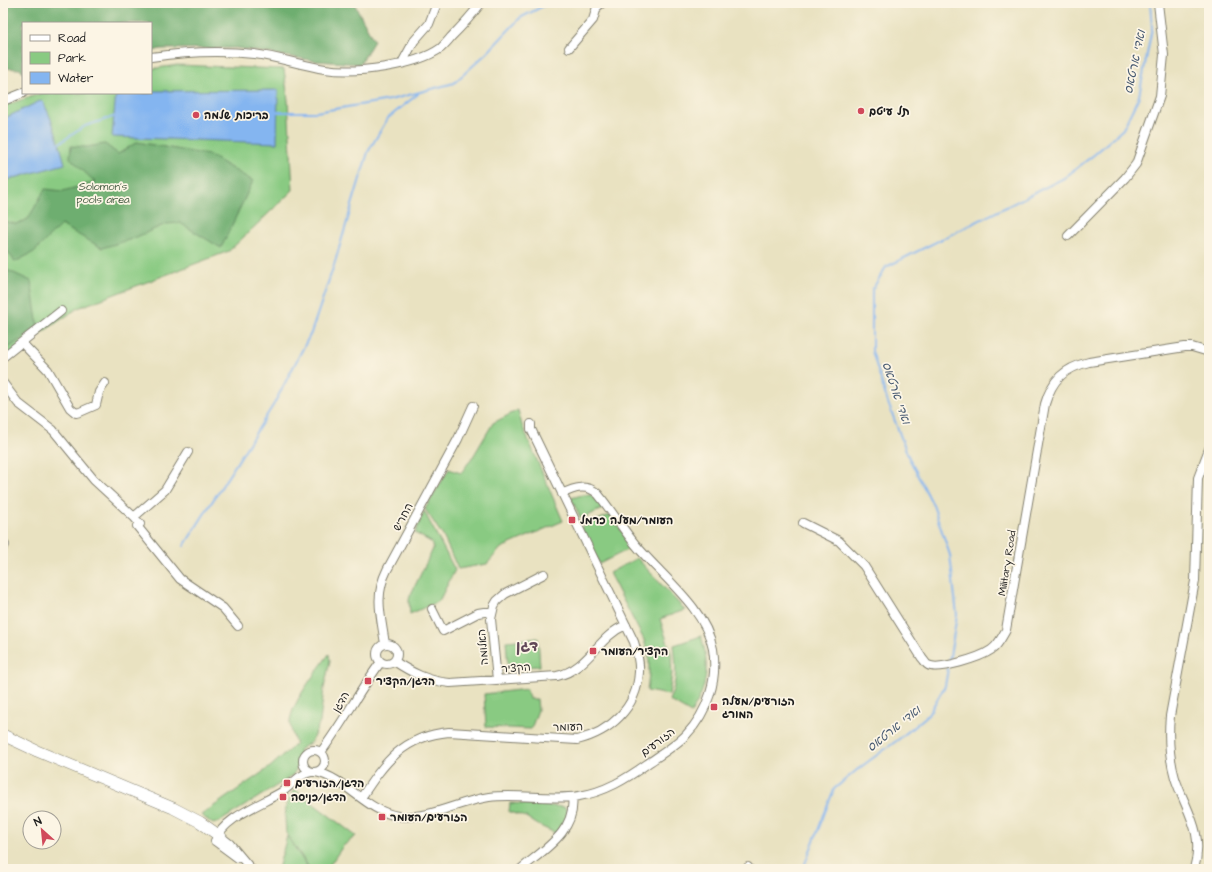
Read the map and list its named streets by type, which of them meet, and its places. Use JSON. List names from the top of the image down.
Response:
{
  "streets": {
    "street": [
      "החריש",
      "Military Road",
      "האלומה",
      "הקציר",
      "הדגן",
      "העומר",
      "הזורעים"
    ]
  },
  "crossings": [
    ["החריש", "הקציר"],
    ["החריש", "הדגן"],
    ["האלומה", "הקציר"],
    ["הקציר", "הדגן"],
    ["הקציר", "העומר"],
    ["הדגן", "הזורעים"],
    ["העומר", "הזורעים"]
  ],
  "districts": ["דגן"],
  "water": ["ואדי ארטאס"],
  "parks": ["Solomon's pools area"],
  "places": {
    "other": ["תל עיטם", "בריכות שלמה"],
    "transit": [
      "העומר/מעלה כרמל",
      "הקציר/העומר",
      "הדגן/הקציר",
      "הזורעים/מעלה המורג",
      "הדגן/הזורעים",
      "הדגן/כניסה",
      "הזורעים/העומר"
    ]
  },
  "legend": ["Road", "Park", "Water"],
  "north": "top left"
}
